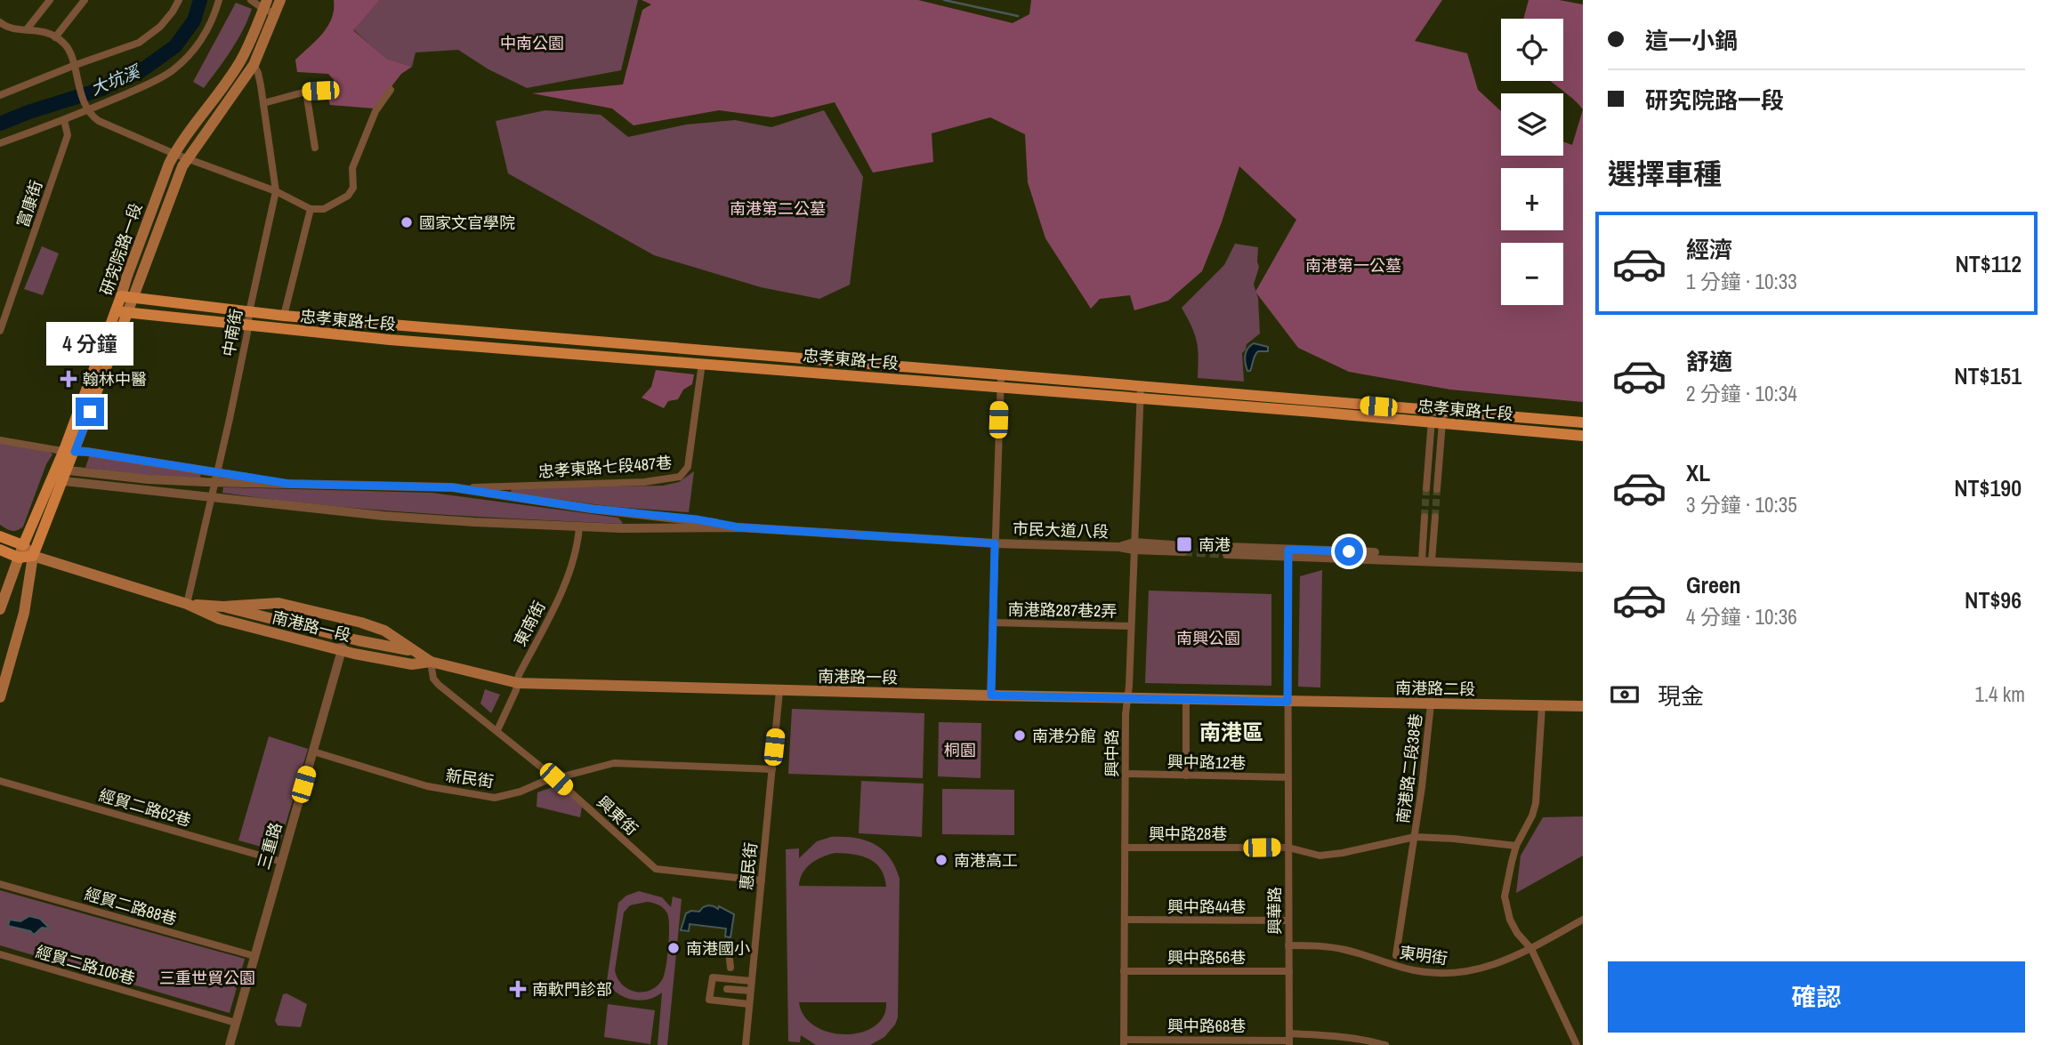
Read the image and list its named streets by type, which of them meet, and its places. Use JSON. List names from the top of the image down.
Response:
{
  "streets": {
    "main road": [
      "研究院路一段",
      "忠孝東路七段",
      "南港路一段",
      "南港路二段"
    ],
    "street": [
      "富康街",
      "中南街",
      "忠孝東路七段487巷",
      "市民大道八段",
      "南港路287巷2弄",
      "東南街",
      "興中路",
      "興中路12巷",
      "南港路二段38巷",
      "新民街",
      "經貿二路62巷",
      "興東街",
      "興中路28巷",
      "三重路",
      "惠民街",
      "經貿二路88巷",
      "興中路44巷",
      "興華路",
      "東明街",
      "興中路56巷",
      "經貿二路106巷",
      "興中路68巷"
    ]
  },
  "crossings": [
    ["研究院路一段", "忠孝東路七段"],
    ["研究院路一段", "中南街"],
    ["研究院路一段", "市民大道八段"],
    ["研究院路一段", "南港路一段"],
    ["忠孝東路七段", "中南街"],
    ["忠孝東路七段", "忠孝東路七段487巷"],
    ["忠孝東路七段", "興中路"],
    ["中南街", "市民大道八段"],
    ["中南街", "南港路一段"],
    ["忠孝東路七段487巷", "市民大道八段"],
    ["市民大道八段", "東南街"],
    ["市民大道八段", "興中路"],
    ["南港路287巷2弄", "興中路"],
    ["東南街", "南港路一段"],
    ["東南街", "興東街"],
    ["南港路一段", "南港路二段"],
    ["南港路一段", "興中路"],
    ["南港路一段", "興東街"],
    ["南港路一段", "三重路"],
    ["南港路一段", "惠民街"],
    ["南港路一段", "興華路"],
    ["南港路二段", "南港路二段38巷"],
    ["南港路二段", "興華路"],
    ["興中路", "興中路12巷"],
    ["興中路", "興中路28巷"],
    ["興中路", "興中路44巷"],
    ["興中路", "興中路56巷"],
    ["興中路", "興中路68巷"],
    ["興中路12巷", "興華路"],
    ["南港路二段38巷", "興中路28巷"],
    ["新民街", "興東街"],
    ["新民街", "三重路"],
    ["新民街", "惠民街"],
    ["經貿二路62巷", "三重路"],
    ["興東街", "惠民街"],
    ["興中路28巷", "興華路"],
    ["三重路", "經貿二路88巷"],
    ["三重路", "經貿二路106巷"],
    ["興中路44巷", "興華路"],
    ["興華路", "東明街"],
    ["興華路", "興中路56巷"],
    ["興華路", "興中路68巷"]
  ],
  "districts": ["南港區"],
  "water": ["大坑溪"],
  "parks": [
    "中南公園",
    "南港第二公墓",
    "南港第一公墓",
    "南興公園",
    "桐園",
    "三重世貿公園"
  ],
  "places": {
    "other": [
      "國家文官學院",
      "南港分館",
      "南港高工",
      "南港國小"
    ],
    "health": ["翰林中醫", "南軟門診部"],
    "transit": ["南港"]
  },
  "page": {
    "banner": ["這一小鍋", "研究院路一段"],
    "map_buttons": ["+", "−"],
    "heading": "選擇車種",
    "list": [
      {
        "name": "經濟",
        "note": "1 分鐘 · 10:33",
        "value": "NT$112"
      },
      {
        "name": "舒適",
        "note": "2 分鐘 · 10:34",
        "value": "NT$151"
      },
      {
        "name": "XL",
        "note": "3 分鐘 · 10:35",
        "value": "NT$190"
      },
      {
        "name": "Green",
        "note": "4 分鐘 · 10:36",
        "value": "NT$96"
      }
    ],
    "bubble": "4 分鐘",
    "pay": ["現金", "1.4 km"],
    "buttons": "確認"
  }
}
